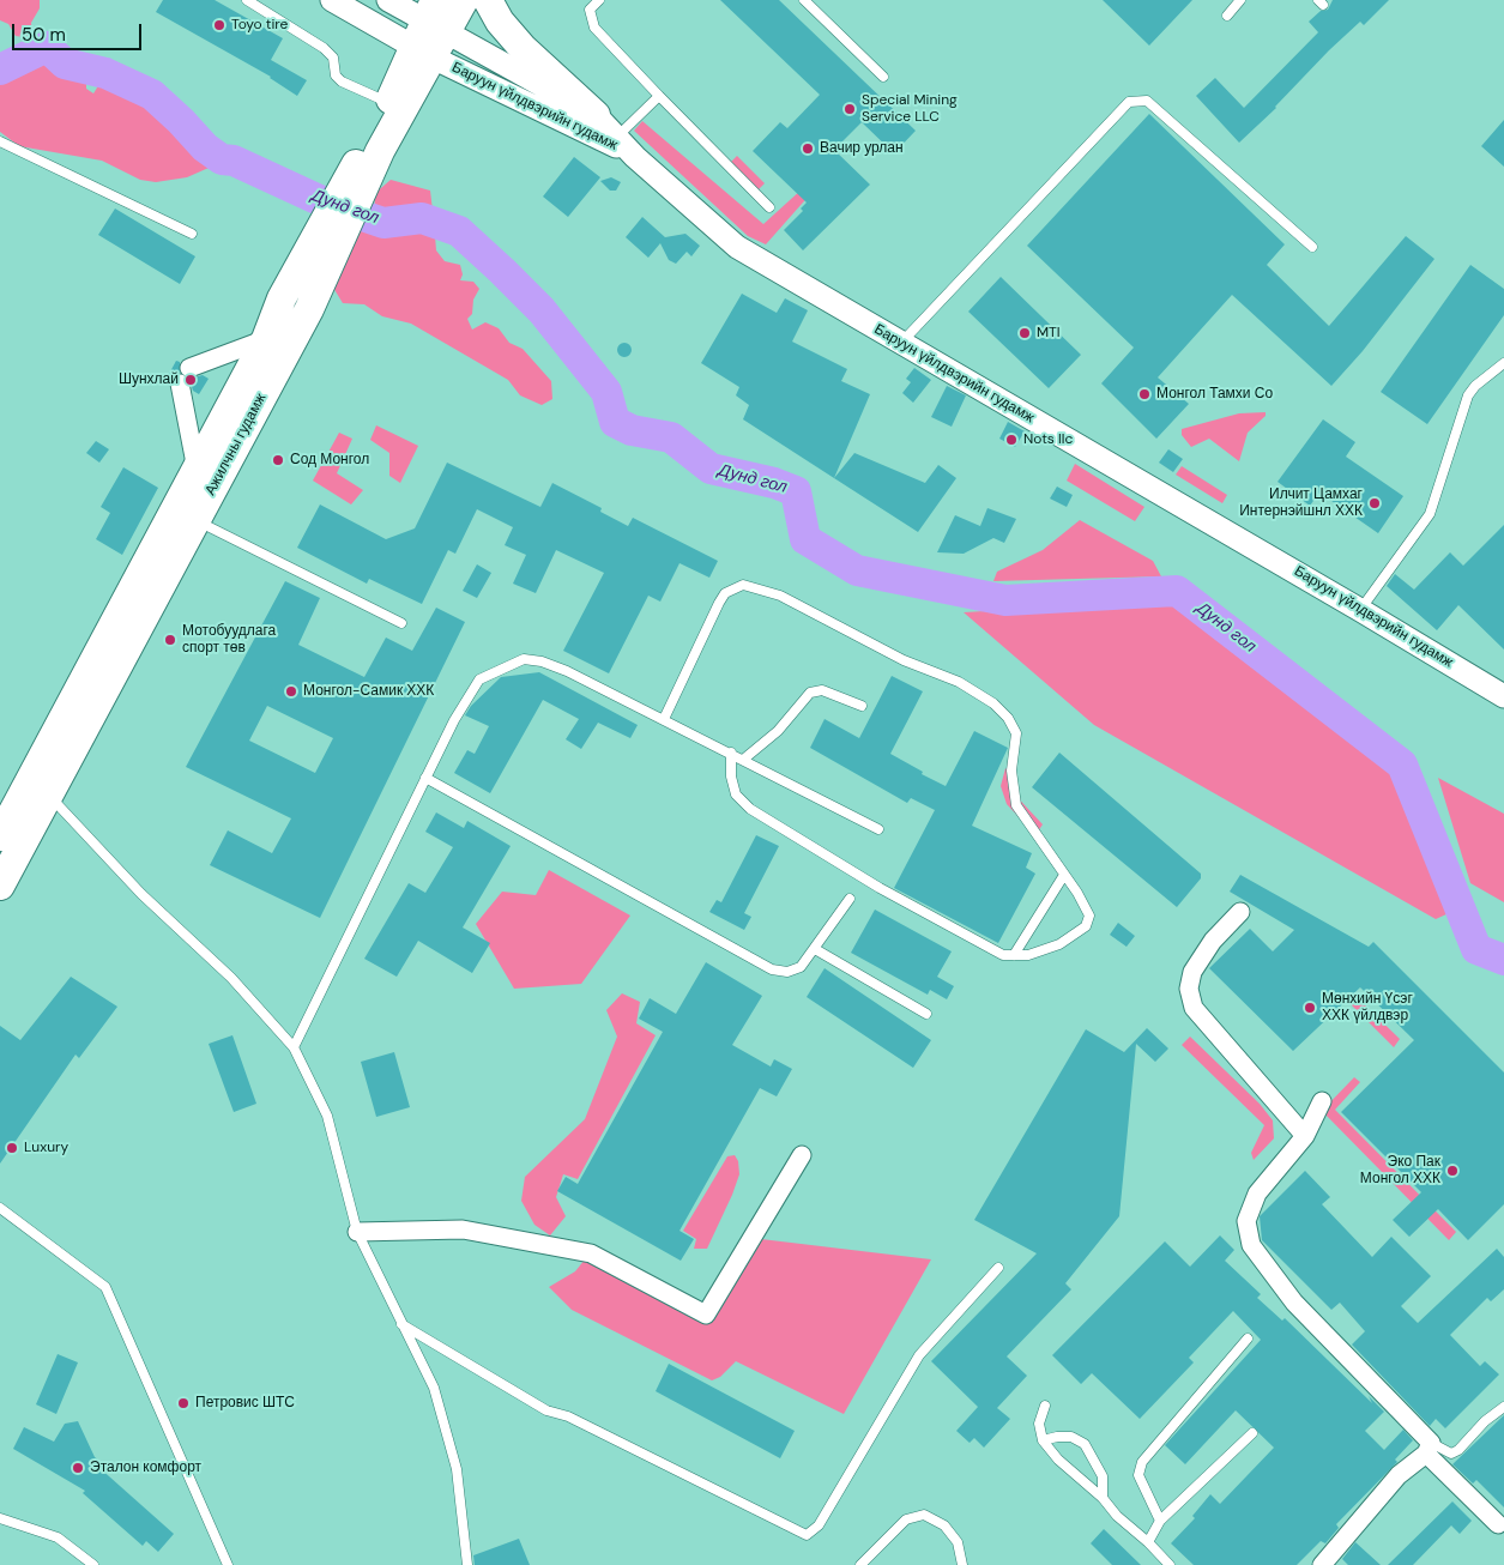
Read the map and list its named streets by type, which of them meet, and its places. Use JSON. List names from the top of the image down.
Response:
{
  "streets": {
    "main road": ["Ажилчны гудамж"],
    "street": ["Баруун үйлдвэрийн гудамж"]
  },
  "crossings": [
    ["Баруун үйлдвэрийн гудамж", "Ажилчны гудамж"]
  ],
  "water": ["Дунд гол"],
  "places": [
    "Toyo tire",
    "Special Mining Service LLC",
    "Вачир урлан",
    "MTI",
    "Шунхлай",
    "Монгол Тамхи Со",
    "Nots llc",
    "Сод Монгол",
    "Илчит Цамхаг Интернэйшнл ХХК",
    "Мотобуудлага спорт төв",
    "Монгол-Самик ХХК",
    "Мөнхийн Үсэг ХХК үйлдвэр",
    "Luxury",
    "Эко Пак Монгол ХХК",
    "Петровис ШТС",
    "Эталон комфорт"
  ],
  "scale_bar": "50 m"
}
